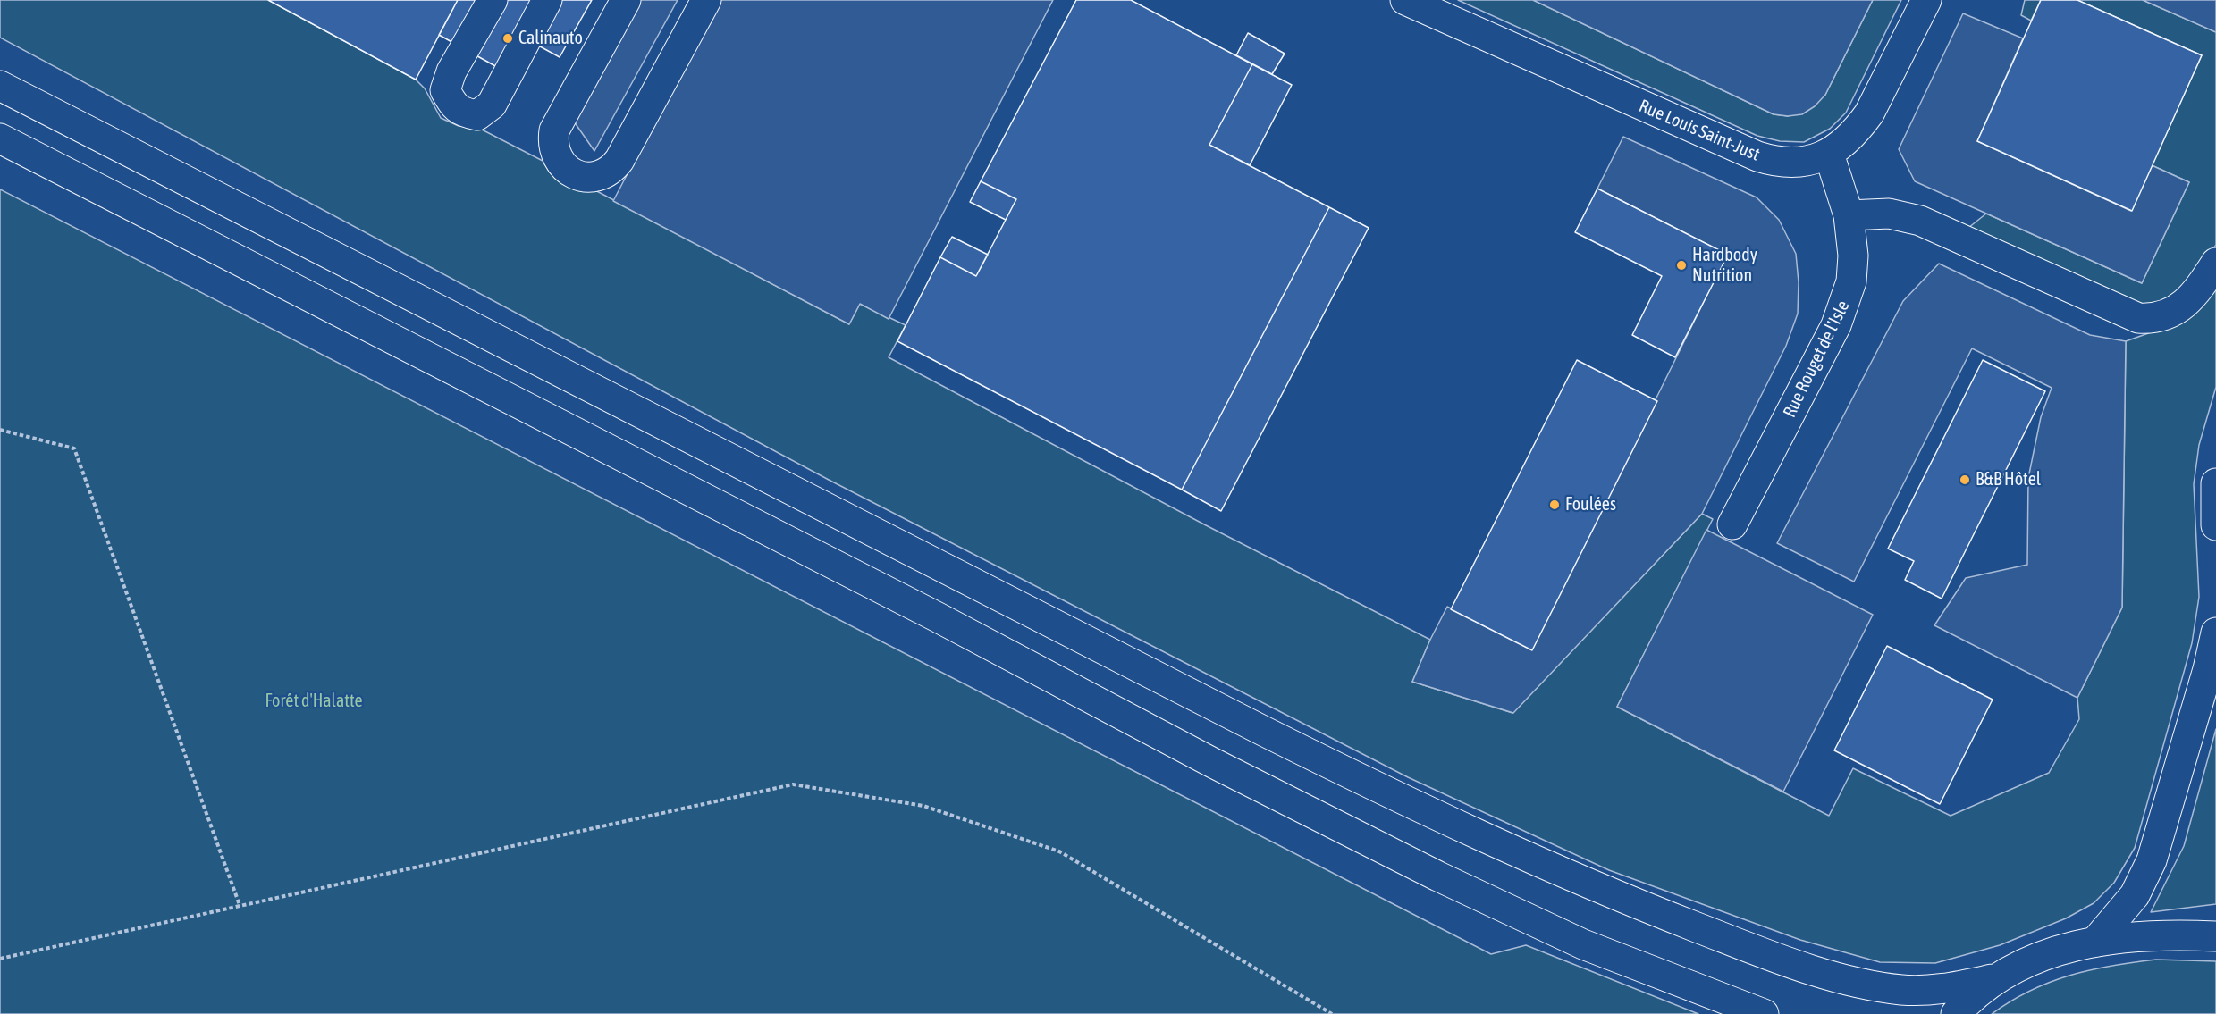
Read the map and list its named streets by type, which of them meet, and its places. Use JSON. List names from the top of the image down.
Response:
{
  "streets": {
    "main road": ["Rue Louis Saint-Just", "Rue Rouget de l'Isle"]
  },
  "crossings": [
    ["Rue Louis Saint-Just", "Rue Rouget de l'Isle"]
  ],
  "parks": ["Forêt d'Halatte"],
  "places": [
    "Calinauto",
    "Hardbody Nutrition",
    "B&B Hôtel",
    "Foulées"
  ]
}
